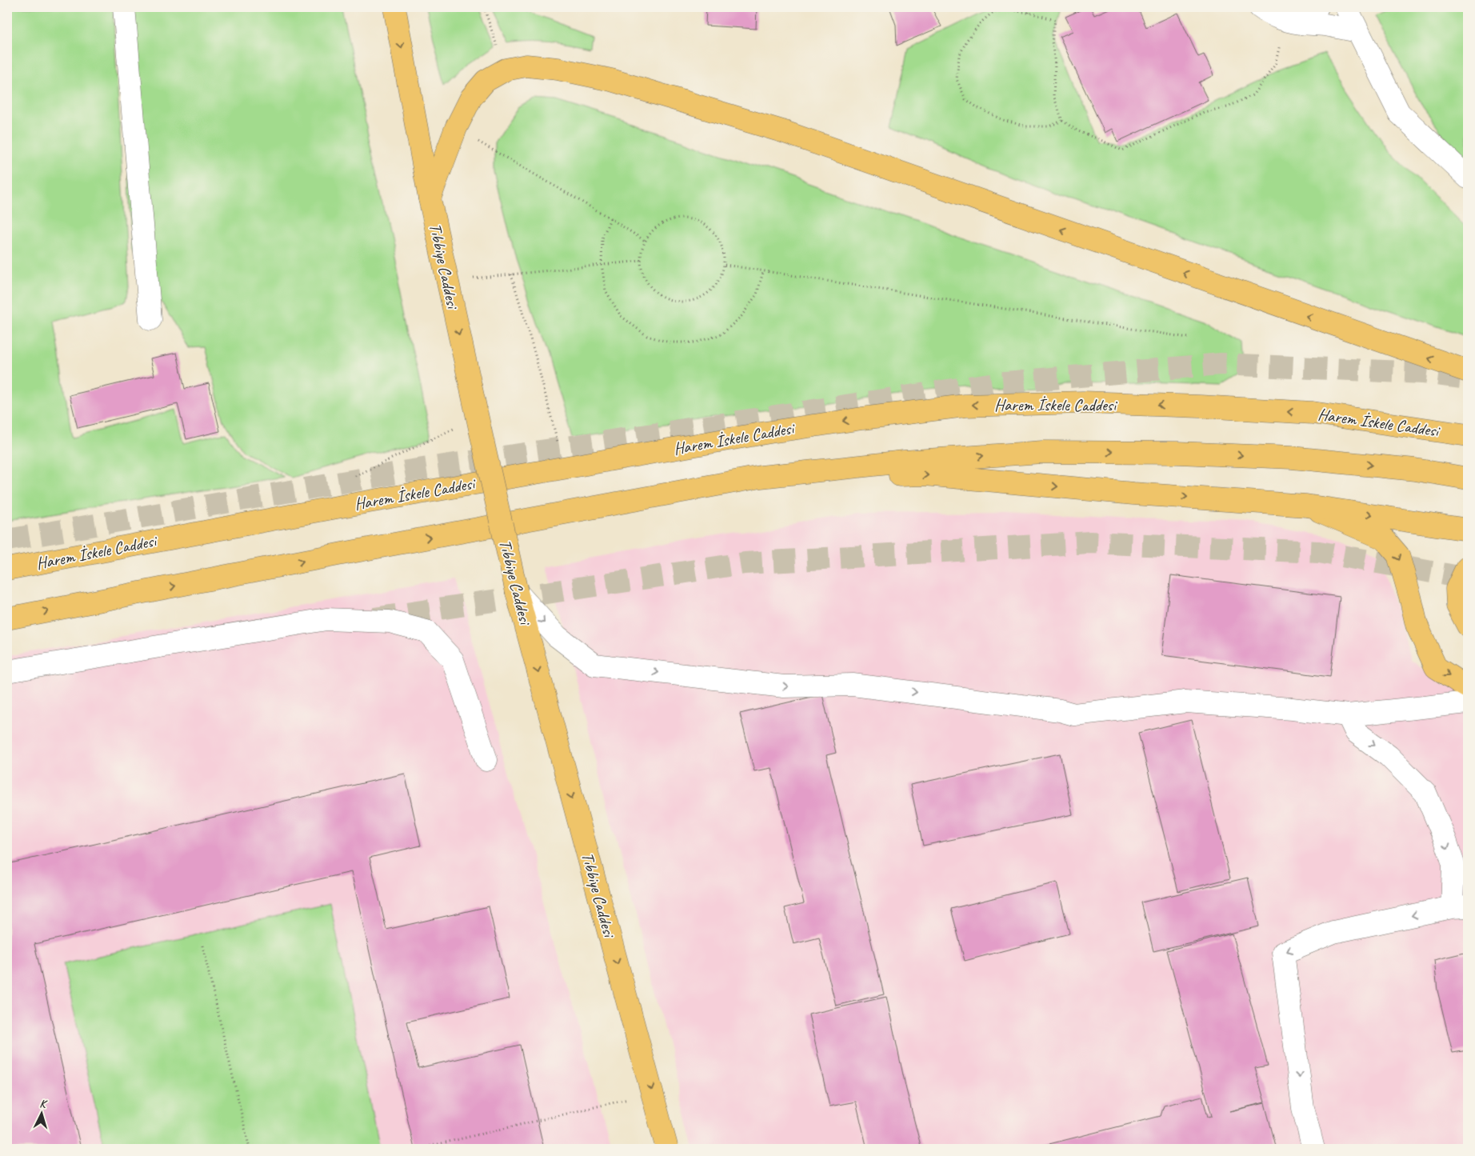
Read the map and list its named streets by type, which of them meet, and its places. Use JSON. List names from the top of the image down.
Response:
{
  "streets": {
    "main road": ["Tıbbiye Caddesi", "Harem İskele Caddesi"]
  },
  "one_way": ["Tıbbiye Caddesi"],
  "north": "top"
}
